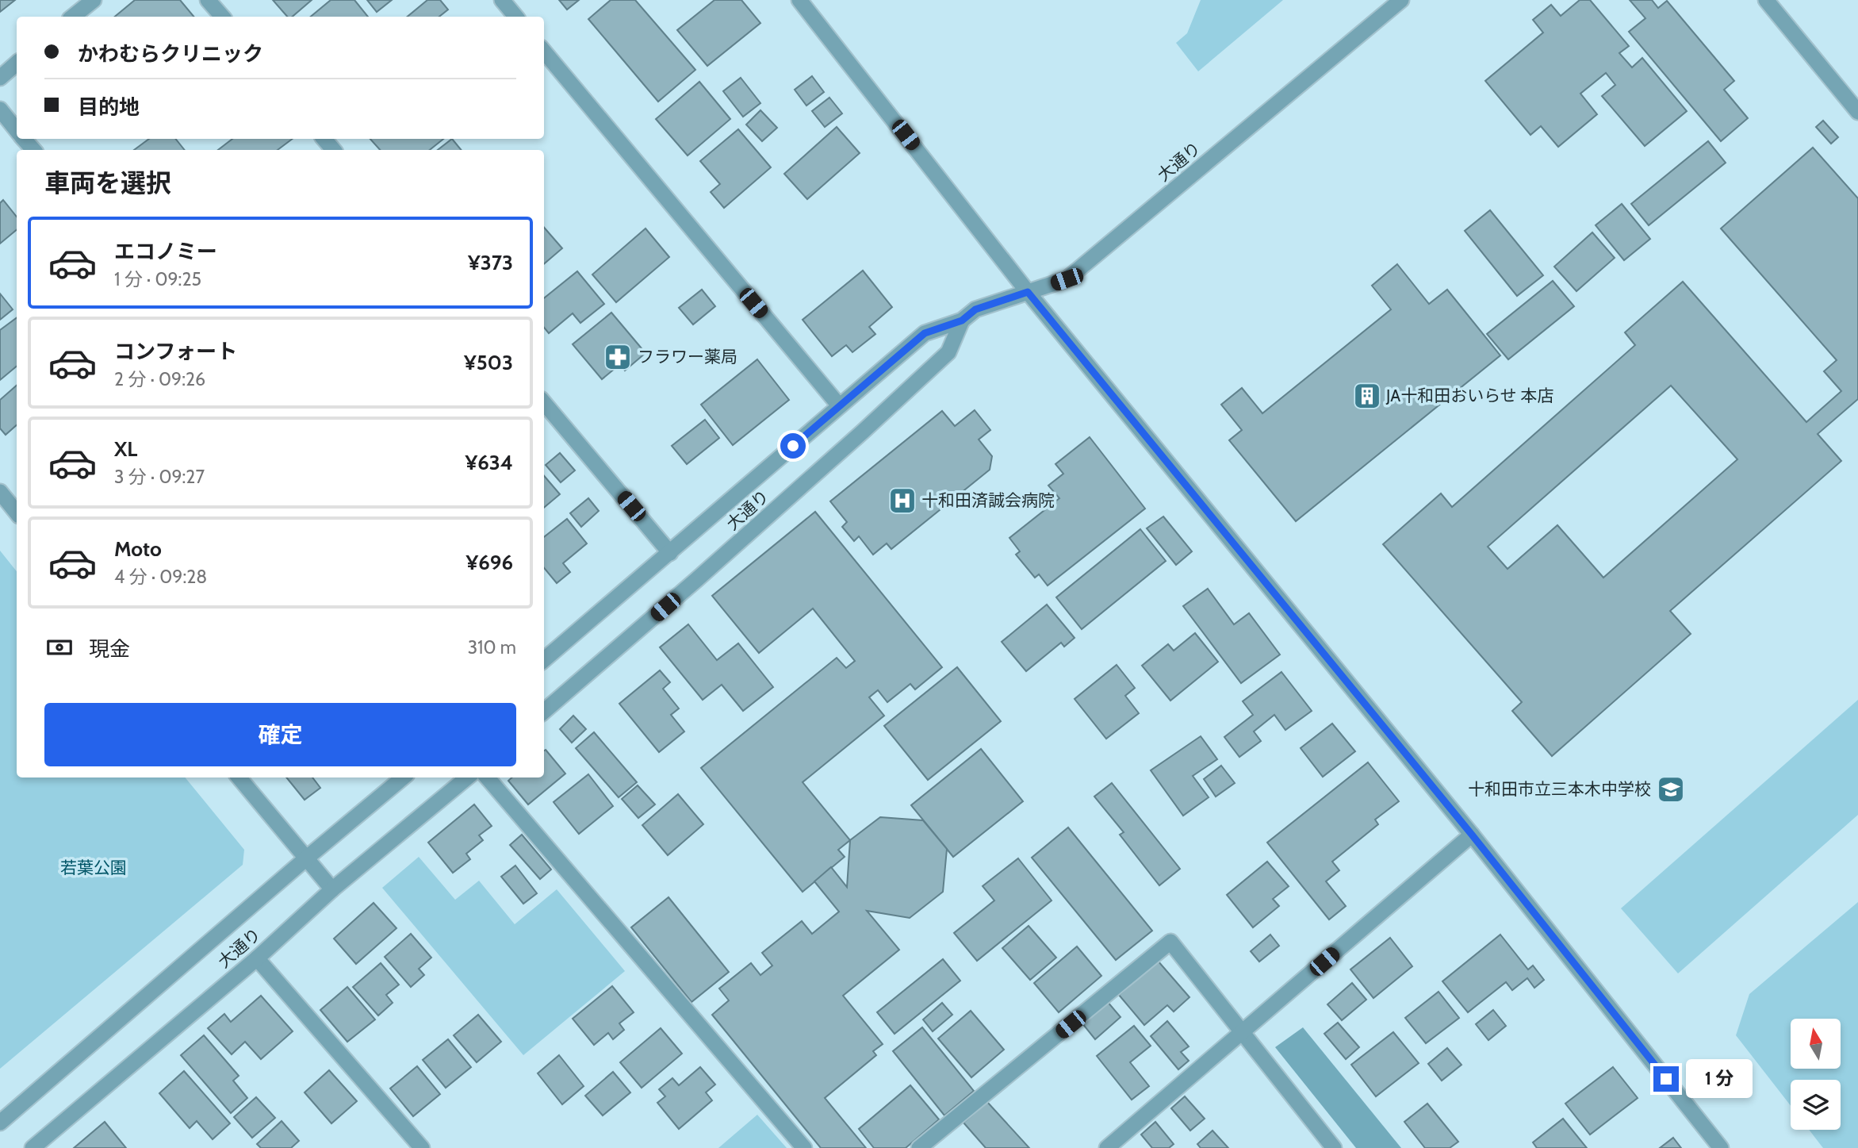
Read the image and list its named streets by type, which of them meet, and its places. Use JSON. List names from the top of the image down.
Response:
{
  "streets": {
    "street": ["大通り"]
  },
  "parks": ["若葉公園"],
  "places": {
    "pharmacy": ["フラワー薬局"],
    "building": ["JA十和田おいらせ 本店"],
    "hospital": ["十和田済誠会病院"],
    "school or university": ["十和田市立三本木中学校"]
  },
  "north": "top",
  "page": {
    "banner": ["かわむらクリニック", "目的地"],
    "heading": "車両を選択",
    "list": [
      {
        "name": "エコノミー",
        "note": "1 分 · 09:25",
        "value": "¥373"
      },
      {
        "name": "コンフォート",
        "note": "2 分 · 09:26",
        "value": "¥503"
      },
      {
        "name": "XL",
        "note": "3 分 · 09:27",
        "value": "¥634"
      },
      {
        "name": "Moto",
        "note": "4 分 · 09:28",
        "value": "¥696"
      }
    ],
    "pay": ["現金", "310 m"],
    "buttons": "確定",
    "bubble": "1 分"
  }
}
